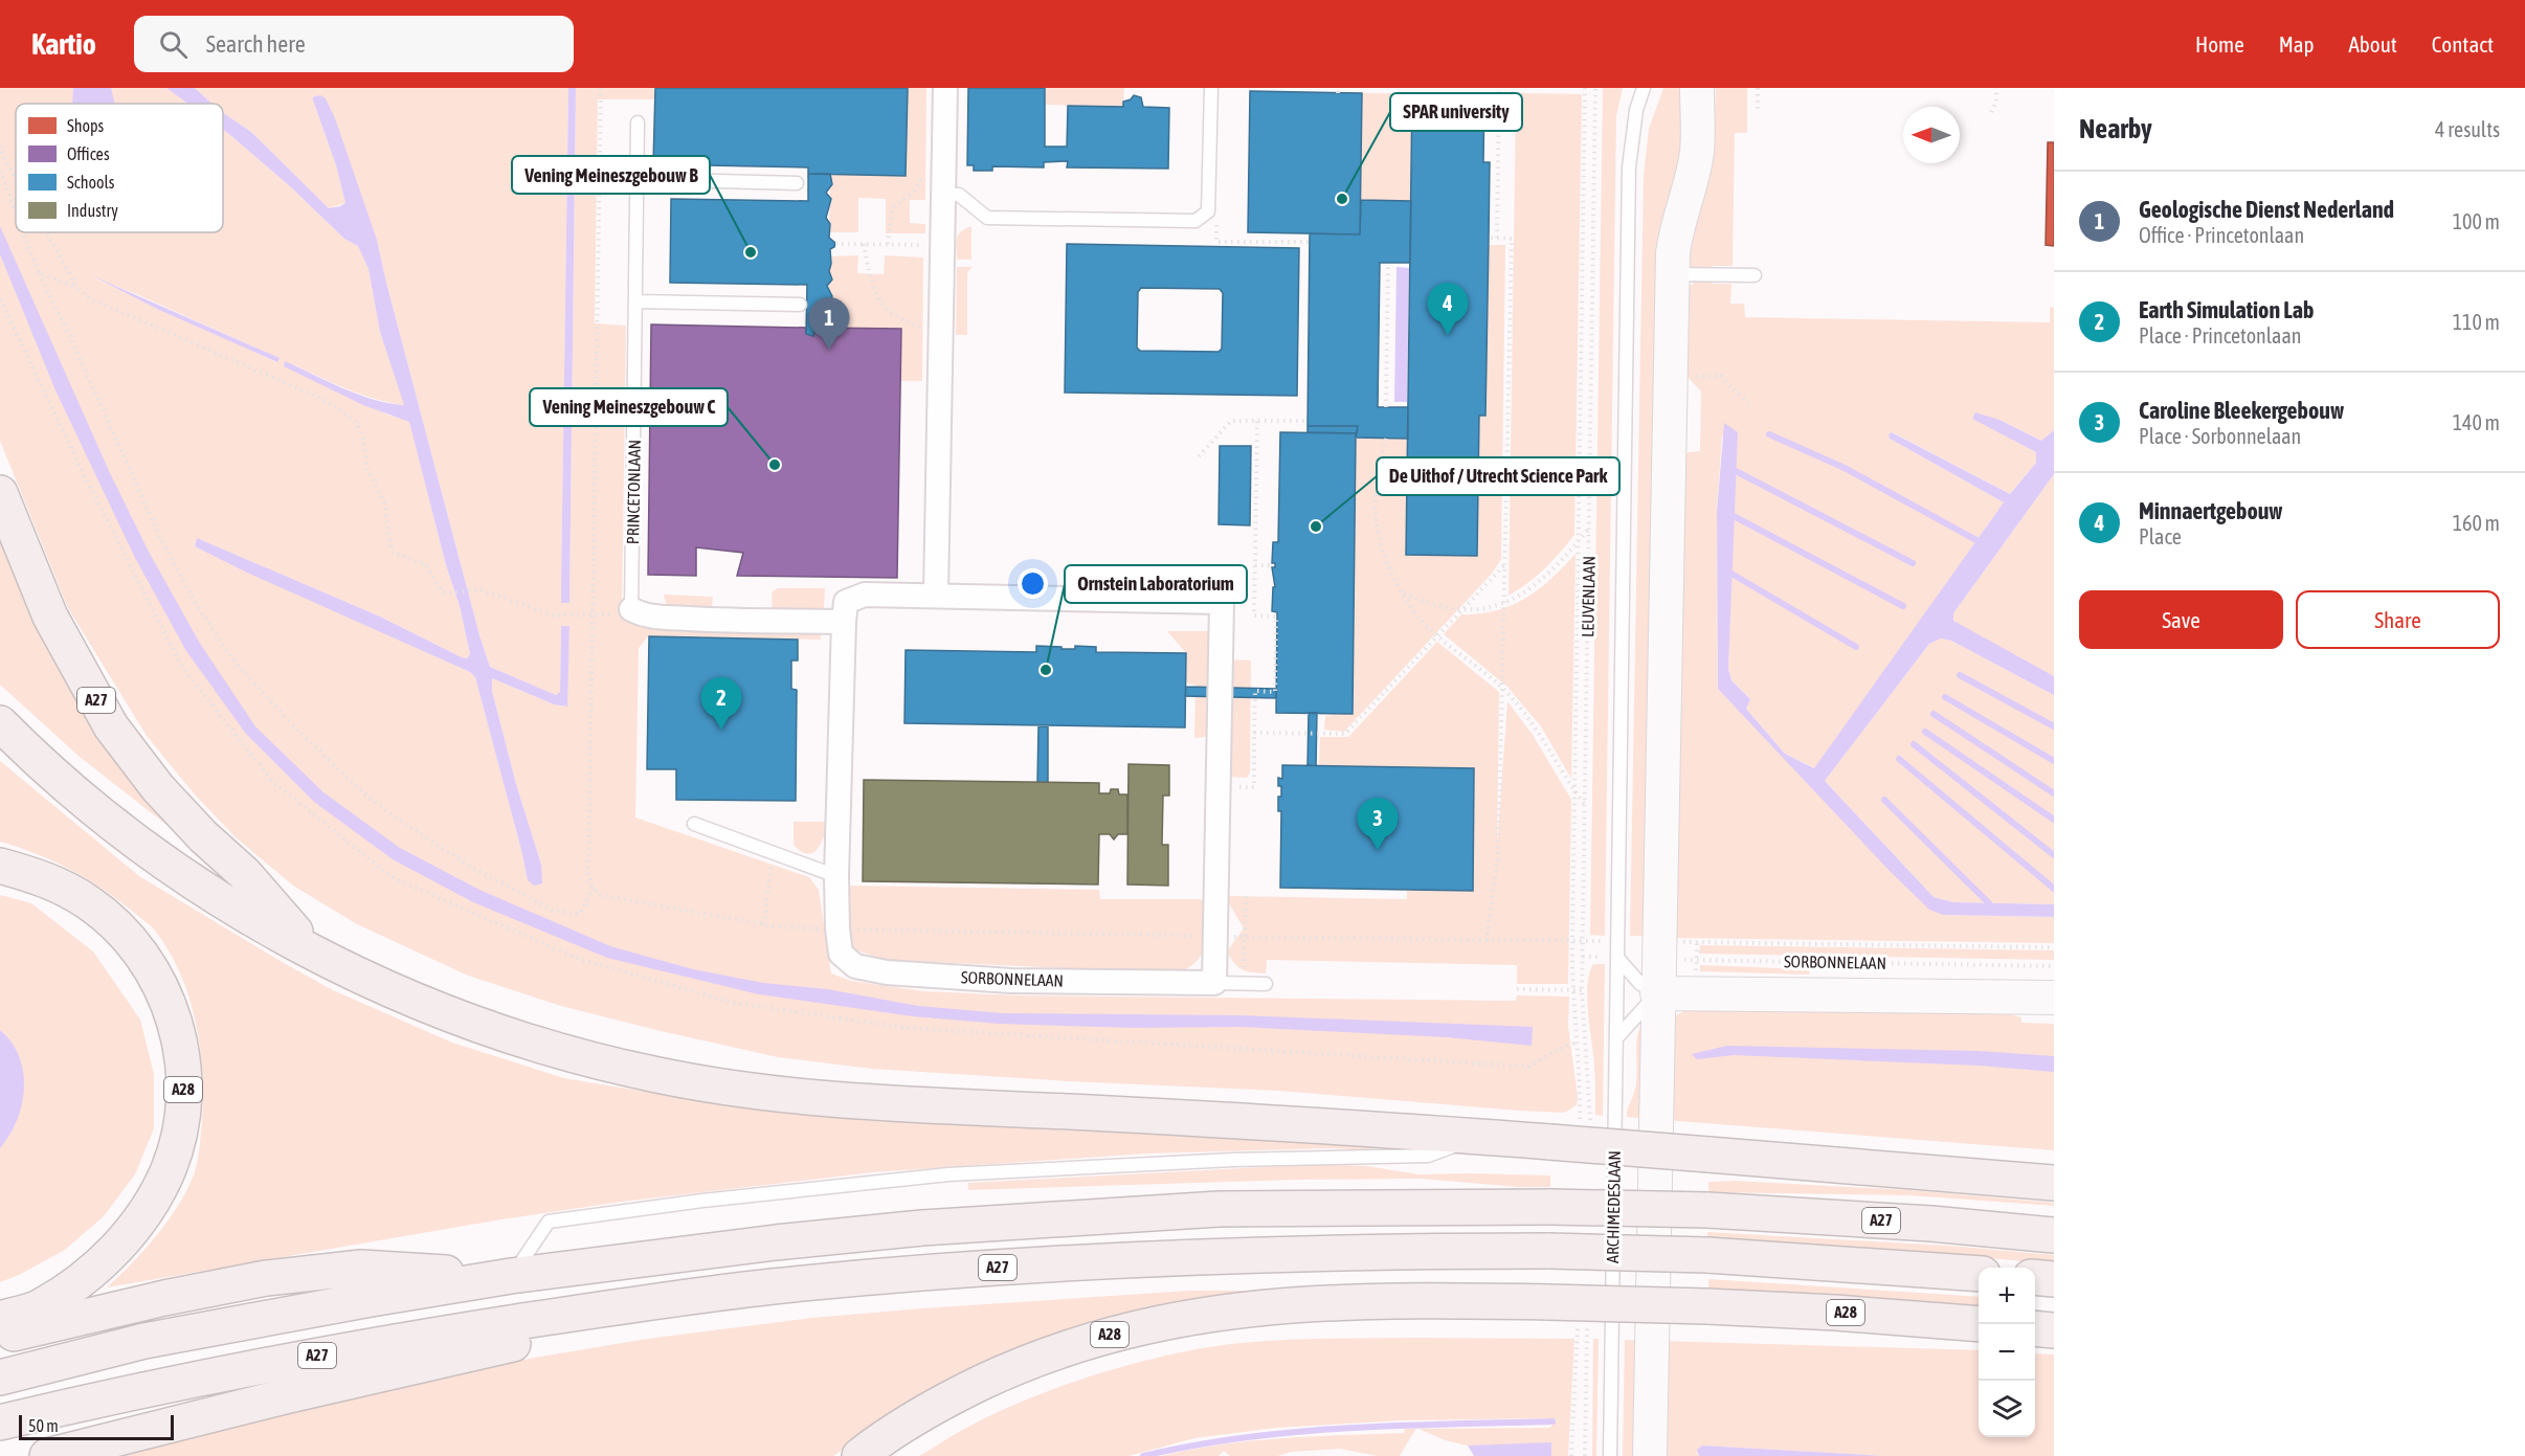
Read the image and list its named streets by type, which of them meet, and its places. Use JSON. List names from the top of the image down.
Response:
{
  "streets": {
    "highway": ["A27", "A28"],
    "main road": ["SORBONNELAAN"],
    "street": ["PRINCETONLAAN"],
    "lane": ["LEUVENLAAN", "ARCHIMEDESLAAN"]
  },
  "crossings": [
    ["LEUVENLAAN", "ARCHIMEDESLAAN"]
  ],
  "places": [
    "SPAR university",
    "Vening Meineszgebouw B",
    "Vening Meineszgebouw C",
    "De Uithof / Utrecht Science Park",
    "Ornstein Laboratorium"
  ],
  "legend": [
    "Shops",
    "Offices",
    "Schools",
    "Industry"
  ],
  "scale_bar": "50 m",
  "north": "left",
  "page": {
    "header": "Kartio",
    "search": "Search here",
    "nav": [
      "Home",
      "Map",
      "About",
      "Contact"
    ],
    "heading": ["Nearby", "4 results"],
    "list": [
      {
        "mark": "1",
        "name": "Geologische Dienst Nederland",
        "note": "Office · Princetonlaan",
        "value": "100 m"
      },
      {
        "mark": "2",
        "name": "Earth Simulation Lab",
        "note": "Place · Princetonlaan",
        "value": "110 m"
      },
      {
        "mark": "3",
        "name": "Caroline Bleekergebouw",
        "note": "Place · Sorbonnelaan",
        "value": "140 m"
      },
      {
        "mark": "4",
        "name": "Minnaertgebouw",
        "note": "Place",
        "value": "160 m"
      }
    ],
    "pins": [
      "4",
      "1",
      "2",
      "3"
    ],
    "buttons": ["Save", "Share"],
    "map_buttons": ["+", "−"],
    "scale": "50 m"
  }
}
